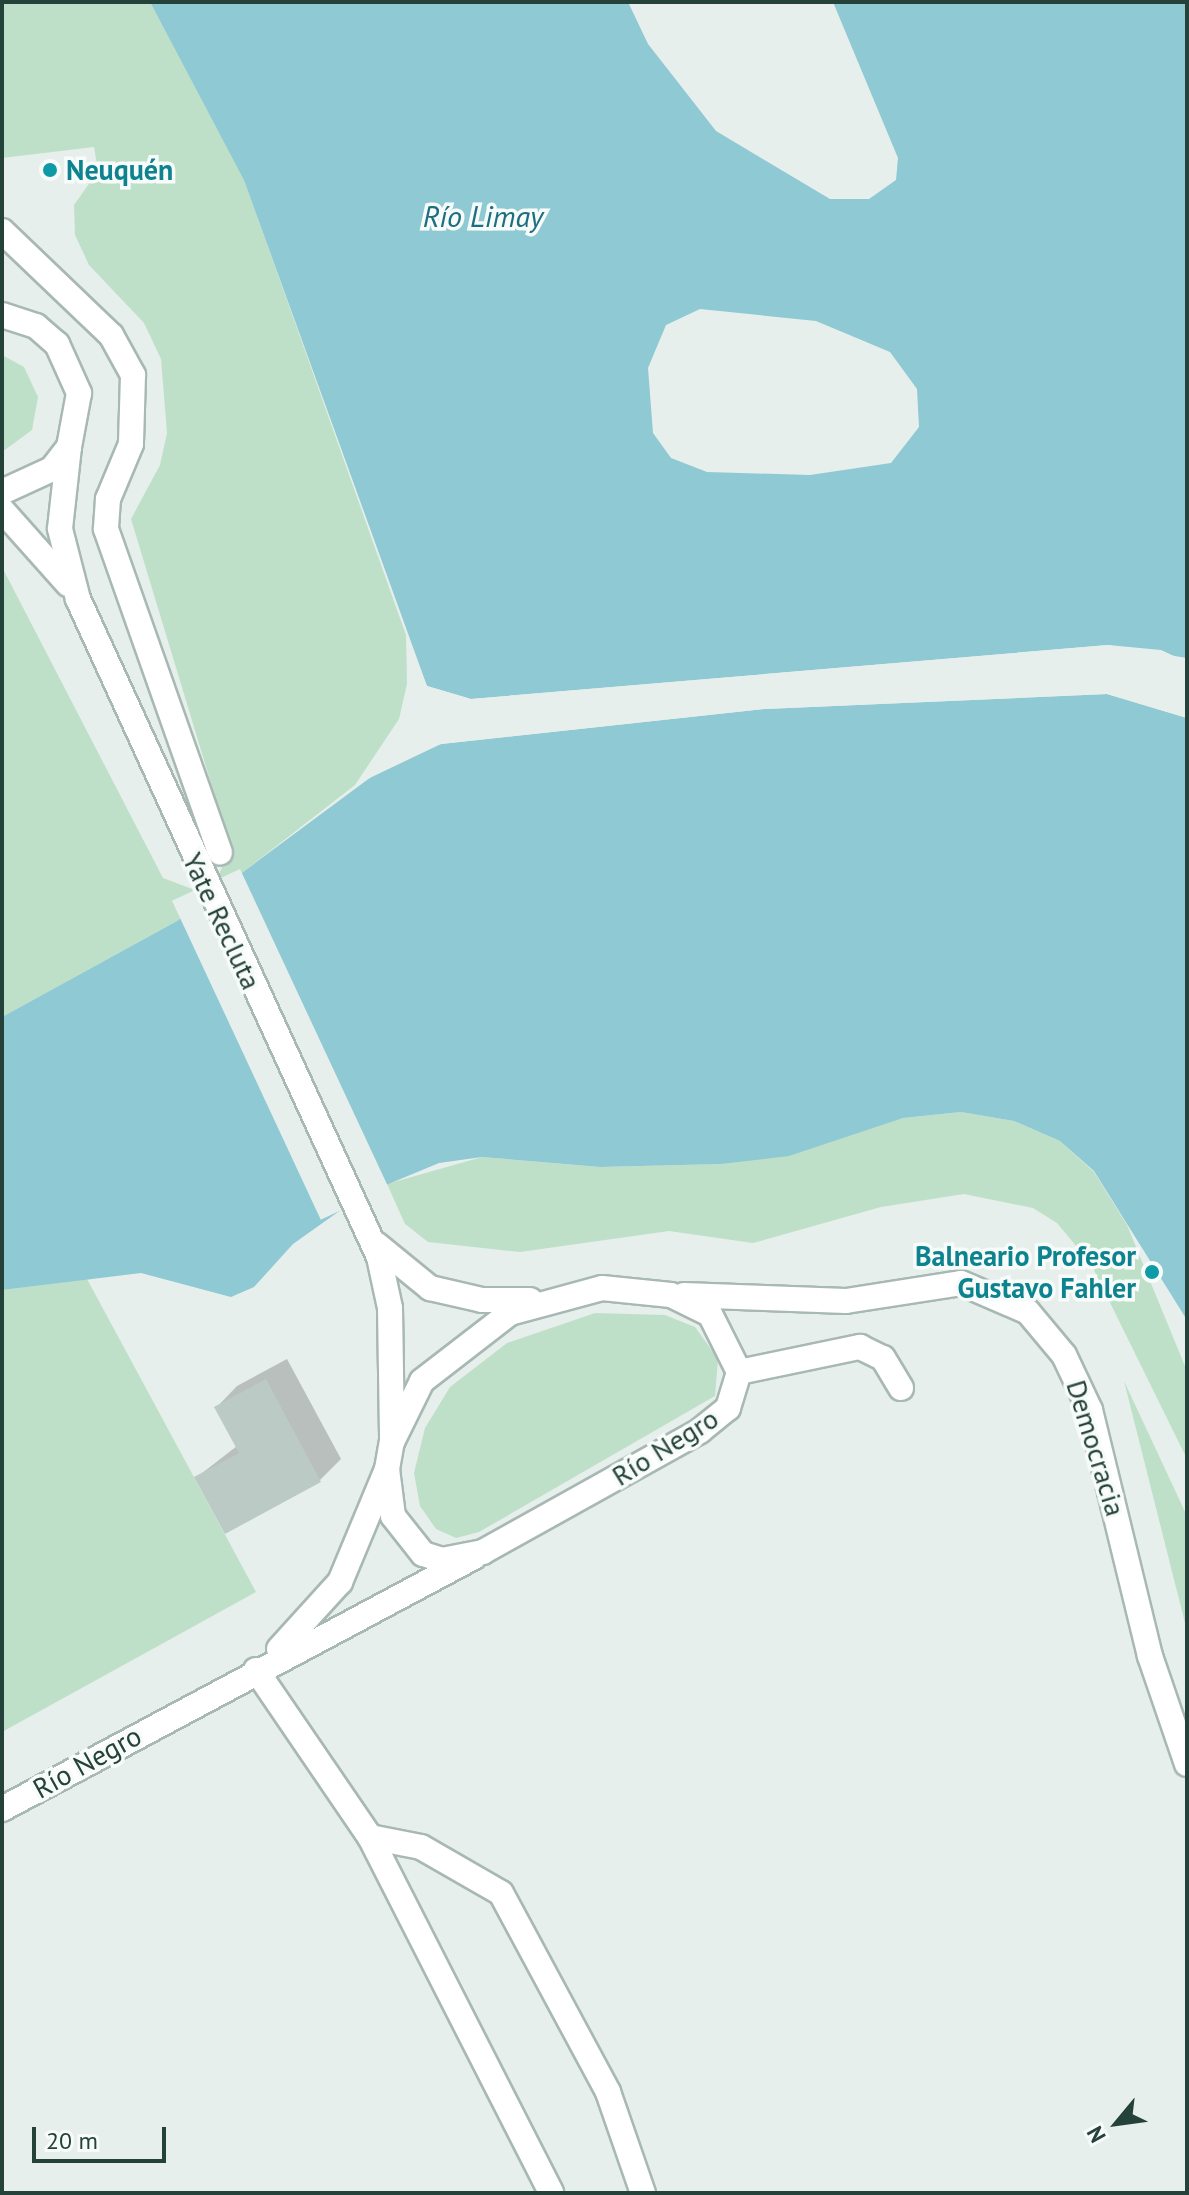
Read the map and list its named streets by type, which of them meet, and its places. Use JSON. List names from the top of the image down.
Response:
{
  "streets": {
    "main road": ["Yate Recluta", "Río Negro", "Democracia"]
  },
  "crossings": [
    ["Yate Recluta", "Río Negro"],
    ["Río Negro", "Democracia"]
  ],
  "water": ["Río Limay"],
  "places": ["Neuquén", "Balneario Profesor Gustavo Fahler"],
  "scale_bar": "20 m",
  "north": "bottom left"
}
